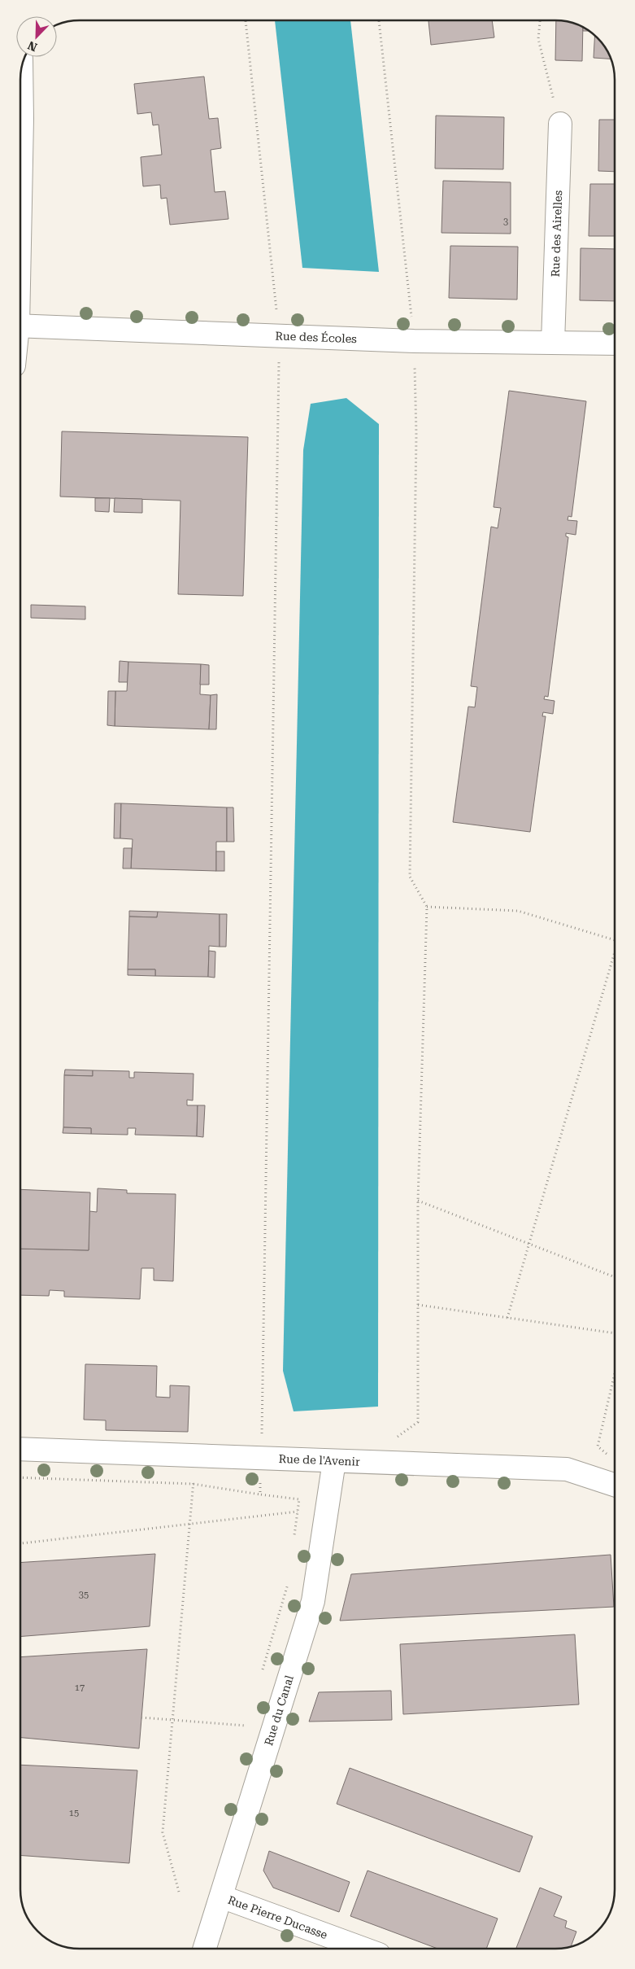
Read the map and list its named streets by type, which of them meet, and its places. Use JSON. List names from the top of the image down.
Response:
{
  "streets": {
    "street": [
      "Rue des Airelles",
      "Rue des Écoles",
      "Rue de l'Avenir",
      "Rue du Canal",
      "Rue Pierre Ducasse"
    ]
  },
  "crossings": [
    ["Rue des Airelles", "Rue des Écoles"],
    ["Rue de l'Avenir", "Rue du Canal"],
    ["Rue du Canal", "Rue Pierre Ducasse"]
  ],
  "house_numbers": [
    "3",
    "35",
    "17",
    "15"
  ],
  "north": "bottom left"
}
